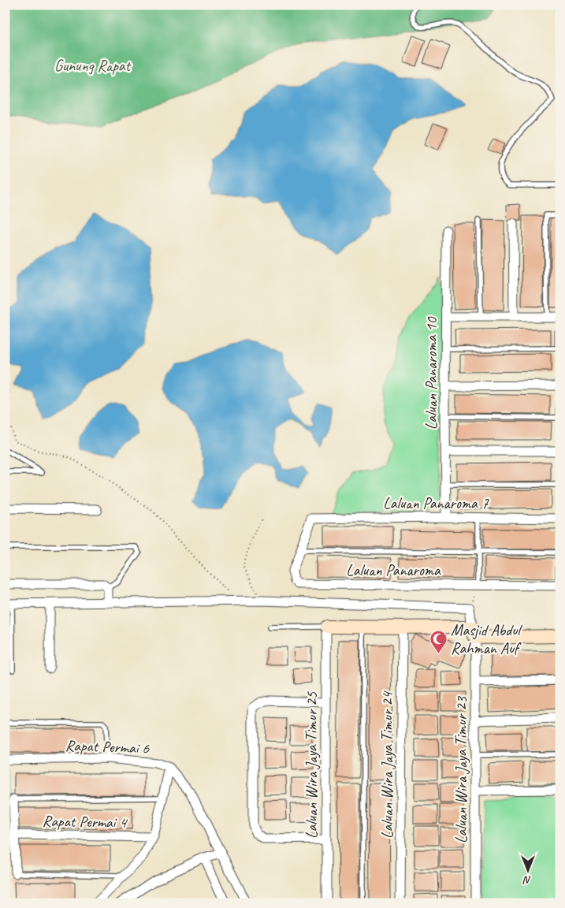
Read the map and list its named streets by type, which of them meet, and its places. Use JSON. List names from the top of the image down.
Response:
{
  "streets": {
    "street": [
      "Laluan Panaroma 10",
      "Laluan Panaroma 7",
      "Laluan Panaroma",
      "Rapat Permai 6",
      "Laluan Wira Jaya Timur 25",
      "Laluan Wira Jaya Timur 24",
      "Laluan Wira Jaya Timur 23",
      "Rapat Permai 4"
    ]
  },
  "crossings": [
    ["Laluan Panaroma 10", "Laluan Panaroma 7"],
    ["Laluan Panaroma 7", "Laluan Panaroma"]
  ],
  "parks": ["Gunung Rapat"],
  "places": {
    "mosque": ["Masjid Abdul Rahman Auf"]
  },
  "north": "bottom"
}
